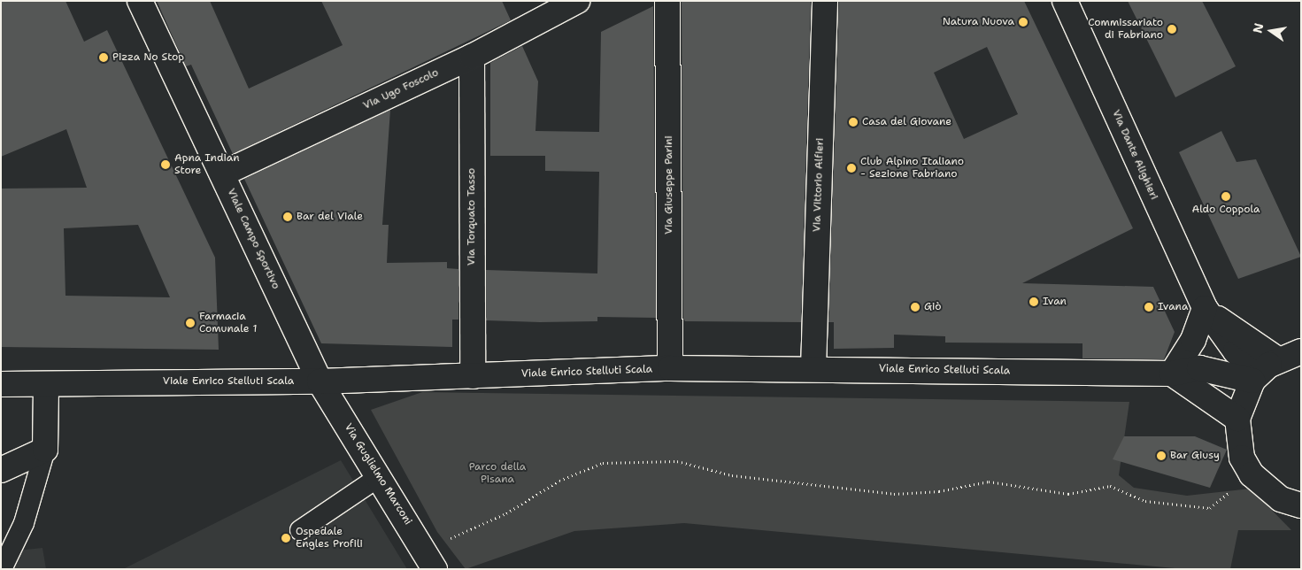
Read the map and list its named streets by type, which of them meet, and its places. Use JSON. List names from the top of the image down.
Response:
{
  "streets": {
    "street": [
      "Via Ugo Foscolo",
      "Via Dante Alighieri",
      "Via Giuseppe Parini",
      "Via Vittorio Alfieri",
      "Via Torquato Tasso",
      "Viale Campo Sportivo",
      "Viale Enrico Stelluti Scala",
      "Via Guglielmo Marconi"
    ]
  },
  "crossings": [
    ["Via Ugo Foscolo", "Via Torquato Tasso"],
    ["Via Ugo Foscolo", "Viale Campo Sportivo"],
    ["Via Dante Alighieri", "Viale Enrico Stelluti Scala"],
    ["Via Giuseppe Parini", "Viale Enrico Stelluti Scala"],
    ["Via Vittorio Alfieri", "Viale Enrico Stelluti Scala"],
    ["Via Torquato Tasso", "Viale Enrico Stelluti Scala"],
    ["Viale Campo Sportivo", "Viale Enrico Stelluti Scala"],
    ["Viale Campo Sportivo", "Via Guglielmo Marconi"],
    ["Viale Enrico Stelluti Scala", "Via Guglielmo Marconi"]
  ],
  "parks": ["Parco della Pisana"],
  "places": [
    "Natura Nuova",
    "Commissariato di Fabriano",
    "Pizza No Stop",
    "Casa del Giovane",
    "Apna Indian Store",
    "Club Alpino Italiano - Sezione Fabriano",
    "Aldo Coppola",
    "Bar del Viale",
    "Ivan",
    "Giò",
    "Ivana",
    "Farmacia Comunale 1",
    "Bar Giusy",
    "Ospedale Engles Profili"
  ],
  "north": "left"
}
